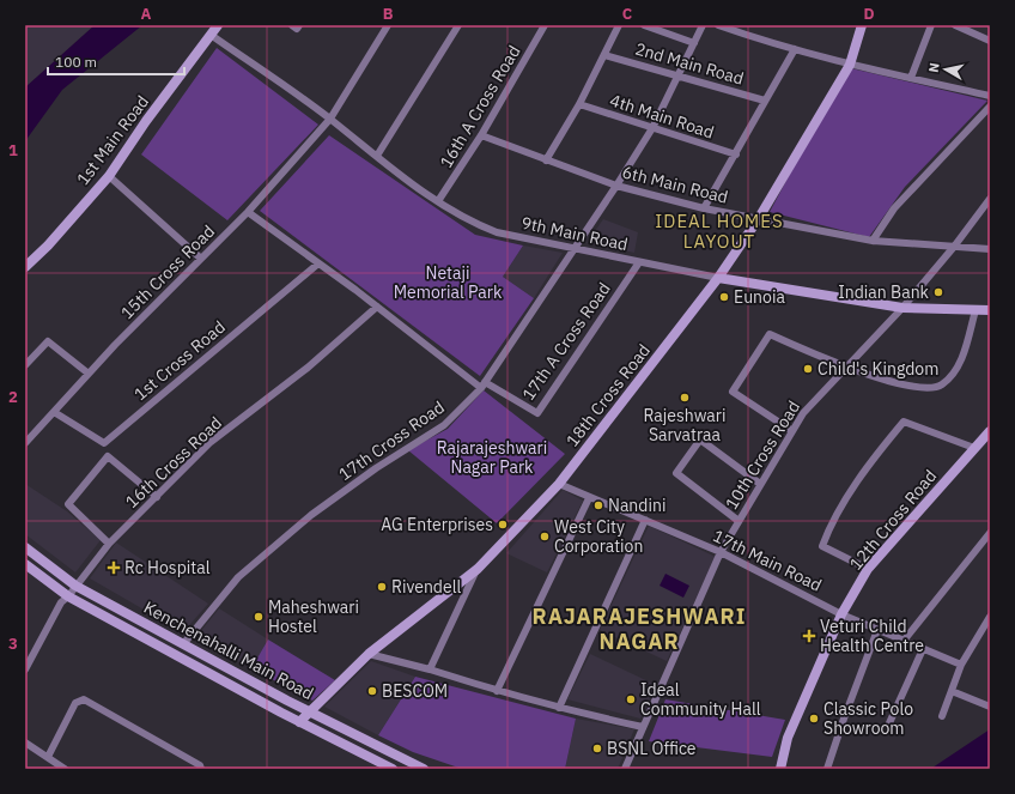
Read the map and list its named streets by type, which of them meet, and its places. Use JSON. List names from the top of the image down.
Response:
{
  "streets": {
    "street": [
      "2nd Main Road",
      "16th A Cross Road",
      "4th Main Road",
      "1st Main Road",
      "6th Main Road",
      "9th Main Road",
      "15th Cross Road",
      "17th A Cross Road",
      "1st Cross Road",
      "18th Cross Road",
      "17th Cross Road",
      "10th Cross Road",
      "16th Cross Road",
      "12th Cross Road",
      "17th Main Road",
      "Kenchenahalli Main Road"
    ]
  },
  "crossings": [
    ["2nd Main Road", "17th Cross Road"],
    ["16th A Cross Road", "6th Main Road"],
    ["16th A Cross Road", "9th Main Road"],
    ["4th Main Road", "17th Cross Road"],
    ["1st Main Road", "9th Main Road"],
    ["6th Main Road", "18th Cross Road"],
    ["6th Main Road", "17th Cross Road"],
    ["6th Main Road", "10th Cross Road"],
    ["9th Main Road", "15th Cross Road"],
    ["9th Main Road", "17th A Cross Road"],
    ["9th Main Road", "18th Cross Road"],
    ["9th Main Road", "17th Cross Road"],
    ["9th Main Road", "10th Cross Road"],
    ["15th Cross Road", "1st Cross Road"],
    ["17th A Cross Road", "17th Cross Road"],
    ["18th Cross Road", "17th Main Road"],
    ["18th Cross Road", "Kenchenahalli Main Road"],
    ["17th Cross Road", "Kenchenahalli Main Road"],
    ["10th Cross Road", "17th Main Road"],
    ["16th Cross Road", "Kenchenahalli Main Road"],
    ["12th Cross Road", "17th Main Road"]
  ],
  "districts": ["IDEAL HOMES LAYOUT", "RAJARAJESHWARI NAGAR"],
  "parks": ["Netaji Memorial Park", "Rajarajeshwari Nagar Park"],
  "places": {
    "other": [
      "Indian Bank",
      "Eunoia",
      "Child's Kingdom",
      "Rajeshwari Sarvatraa",
      "Nandini",
      "AG Enterprises",
      "West City Corporation",
      "Rivendell",
      "Maheshwari Hostel",
      "BESCOM",
      "Ideal Community Hall",
      "Classic Polo Showroom",
      "BSNL Office"
    ],
    "health": ["Rc Hospital", "Veturi Child Health Centre"]
  },
  "scale_bar": "100 m",
  "north": "left",
  "grid": {
    "columns": [
      "A",
      "B",
      "C",
      "D"
    ],
    "rows": ["1", "2", "3"]
  }
}
